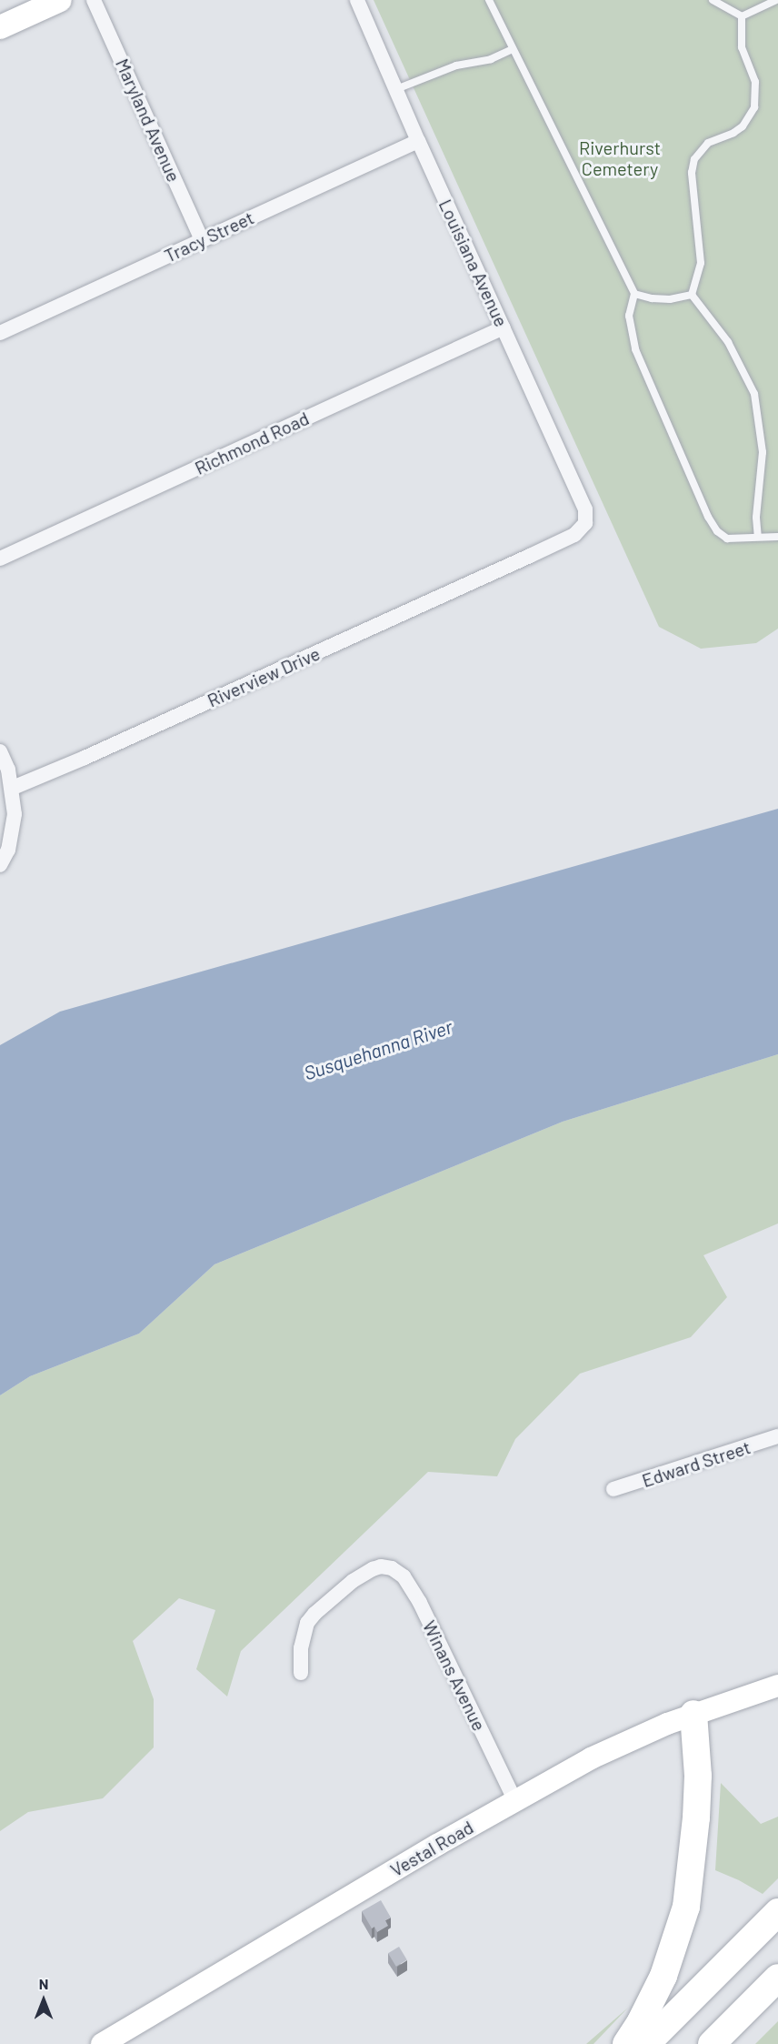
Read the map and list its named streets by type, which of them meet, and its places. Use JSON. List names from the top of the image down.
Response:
{
  "streets": {
    "street": [
      "Maryland Avenue",
      "Tracy Street",
      "Louisiana Avenue",
      "Richmond Road",
      "Riverview Drive",
      "Edward Street",
      "Winans Avenue",
      "Vestal Road"
    ]
  },
  "crossings": [
    ["Maryland Avenue", "Tracy Street"],
    ["Tracy Street", "Louisiana Avenue"],
    ["Louisiana Avenue", "Richmond Road"],
    ["Louisiana Avenue", "Riverview Drive"],
    ["Winans Avenue", "Vestal Road"]
  ],
  "water": ["Susquehanna River"],
  "parks": ["Riverhurst Cemetery"],
  "north": "top"
}
